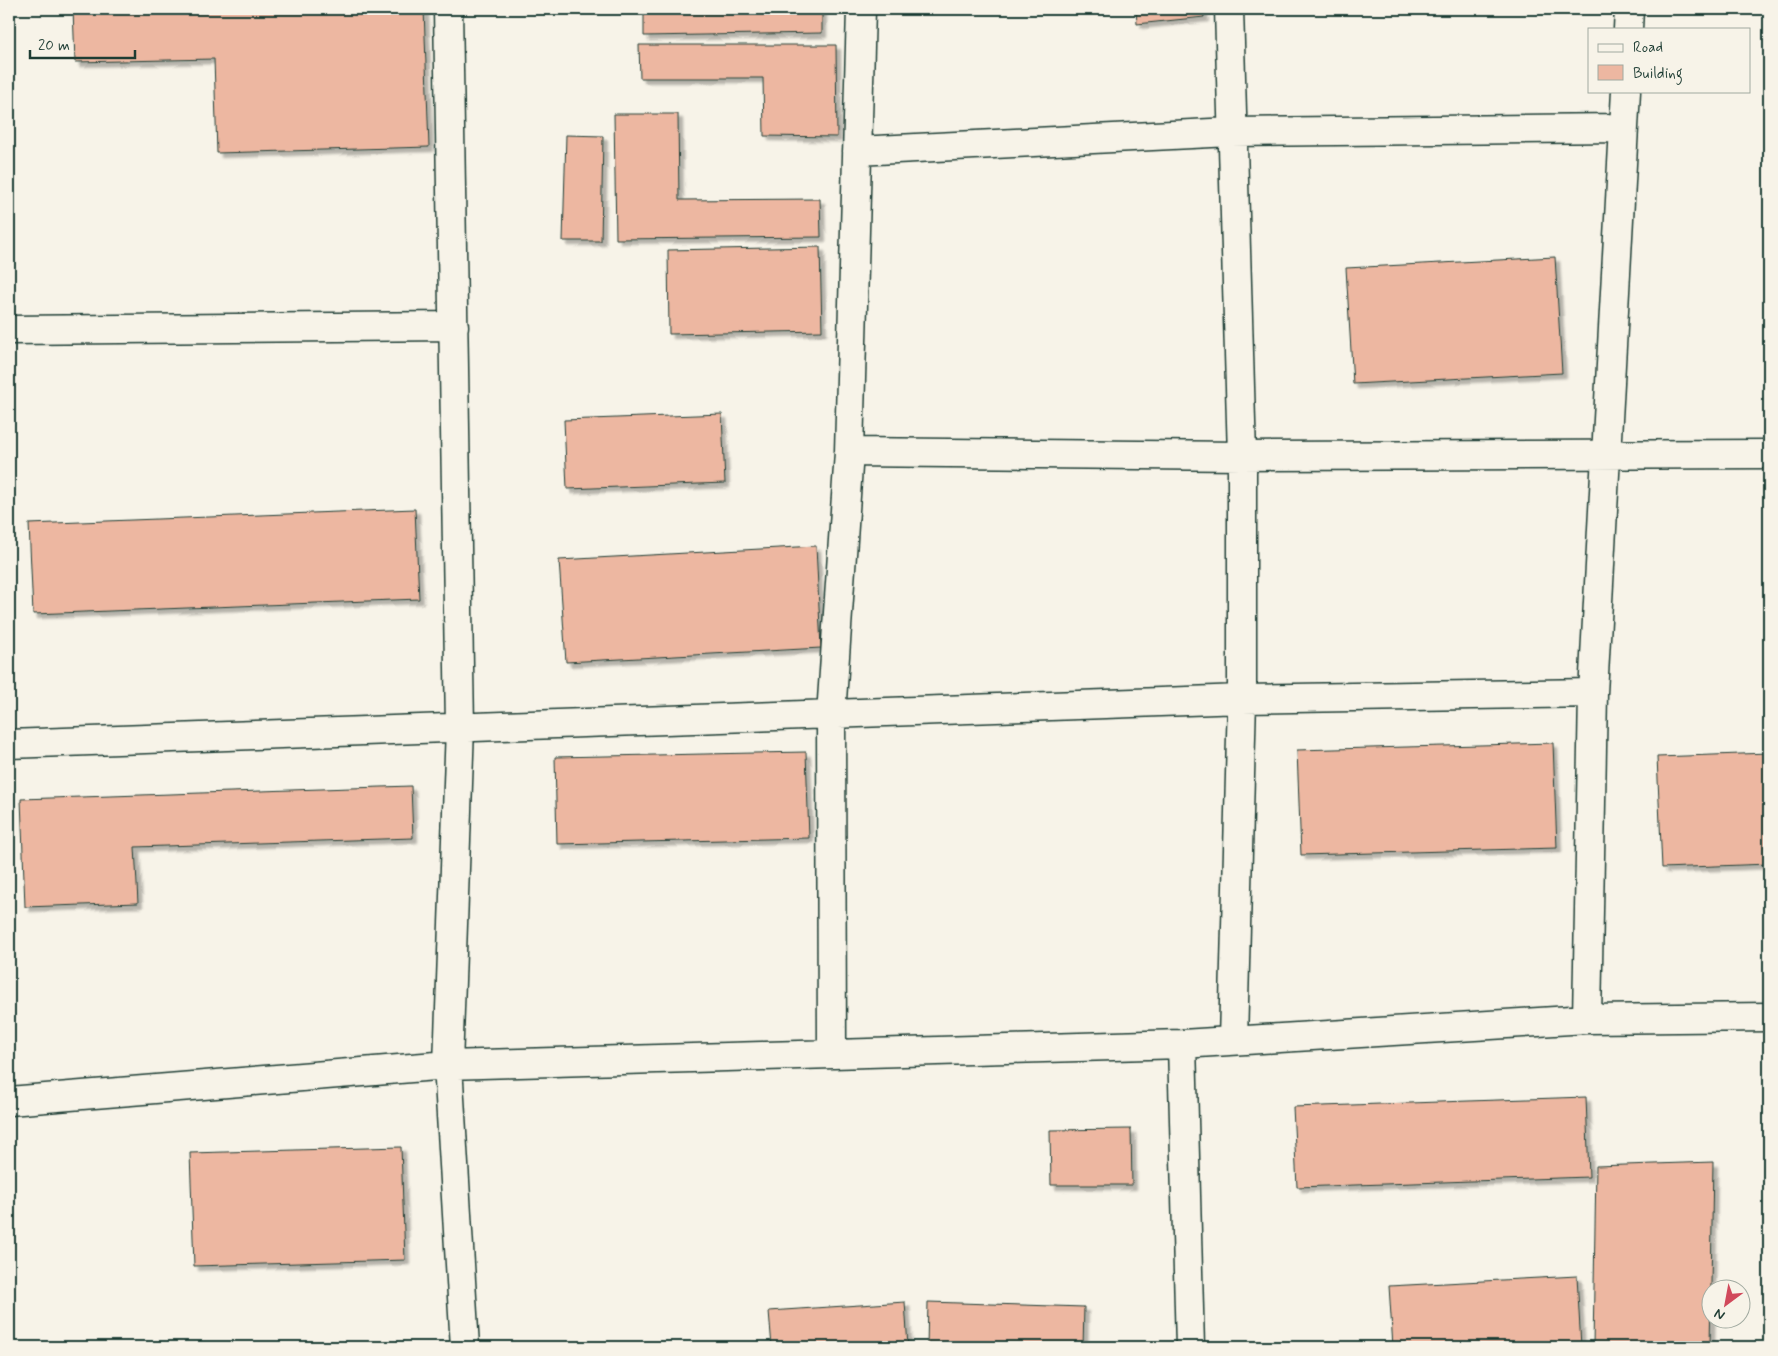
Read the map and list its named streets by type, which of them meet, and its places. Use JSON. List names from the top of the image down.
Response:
{
  "legend": ["Road", "Building"],
  "scale_bar": "20 m",
  "north": "bottom left"
}
